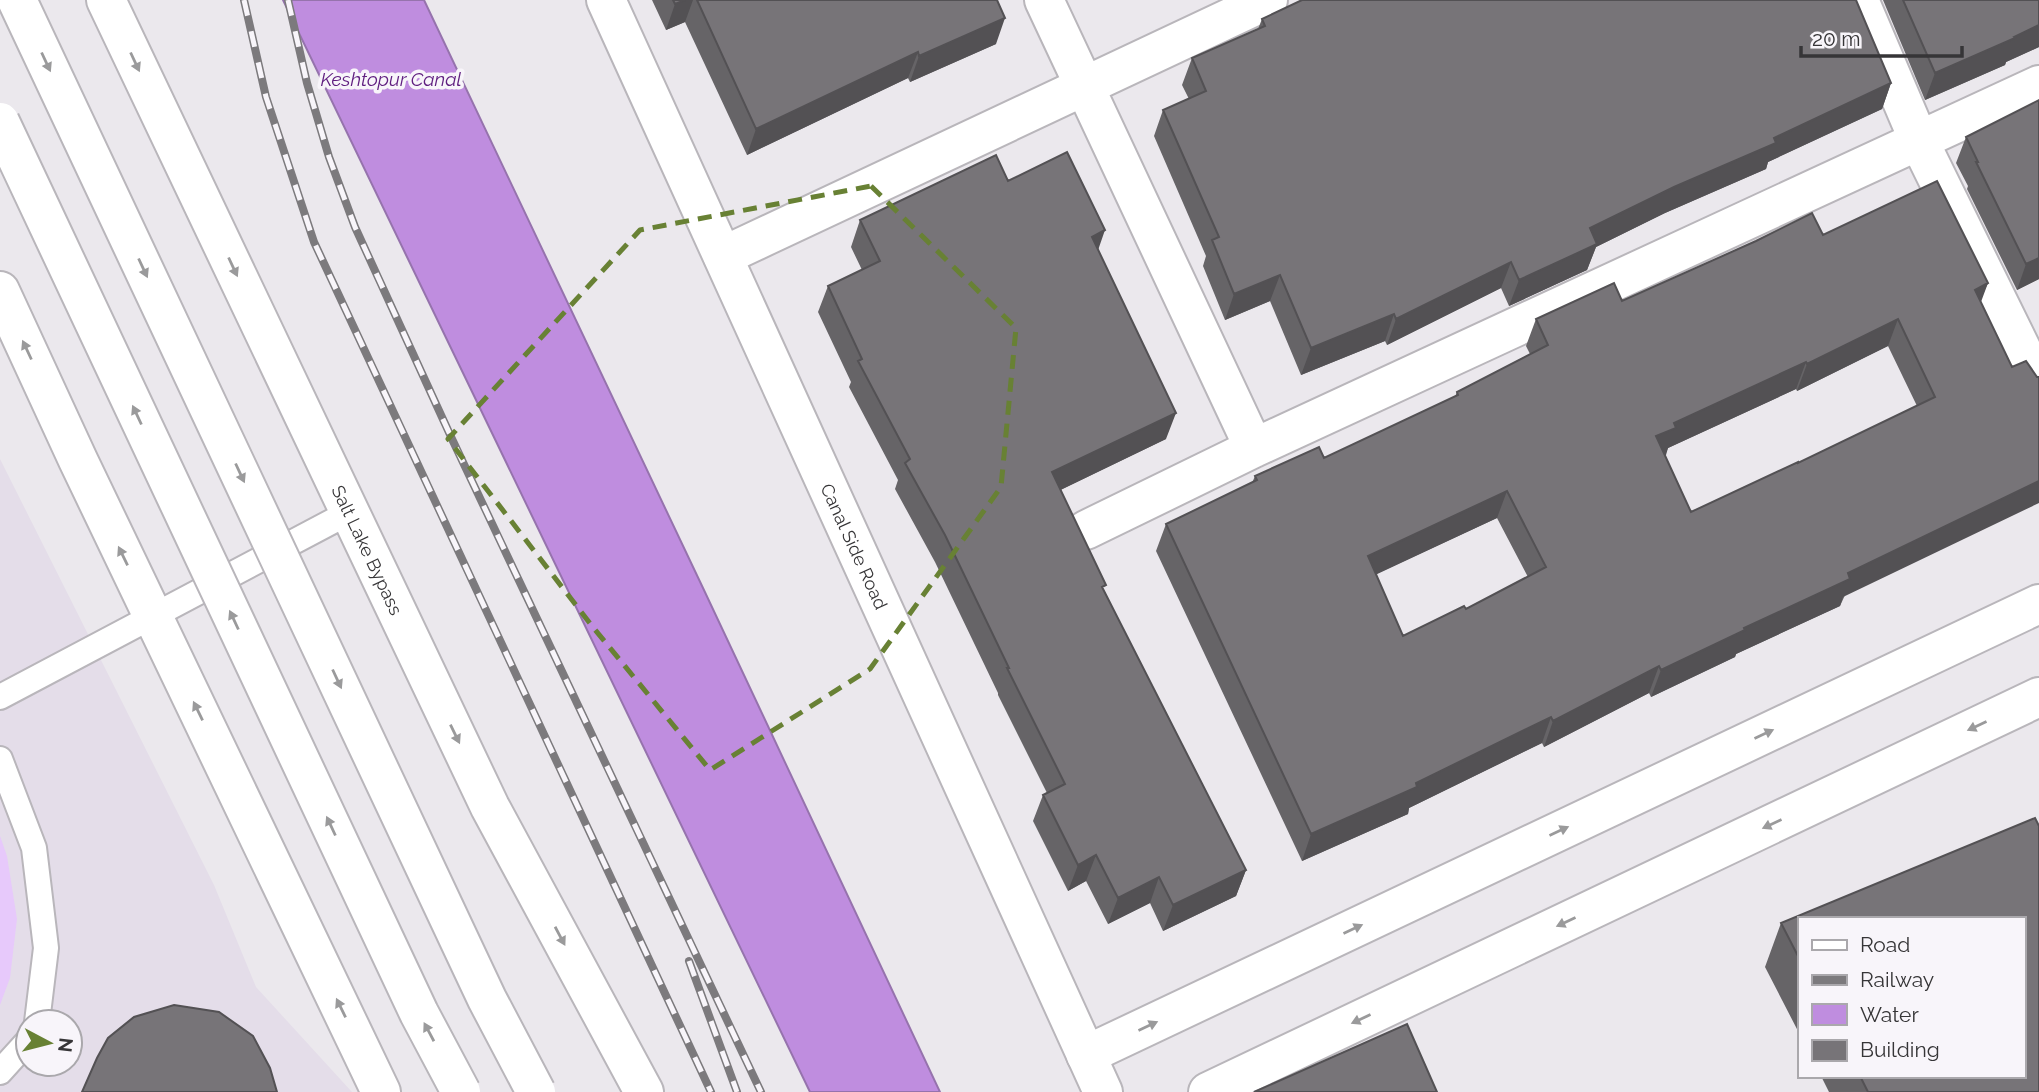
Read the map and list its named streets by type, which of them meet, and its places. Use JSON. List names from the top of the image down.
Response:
{
  "streets": {
    "street": ["Canal Side Road", "Salt Lake Bypass"]
  },
  "water": ["Keshtopur Canal"],
  "legend": [
    "Road",
    "Railway",
    "Water",
    "Building"
  ],
  "scale_bar": "20 m",
  "north": "right"
}
